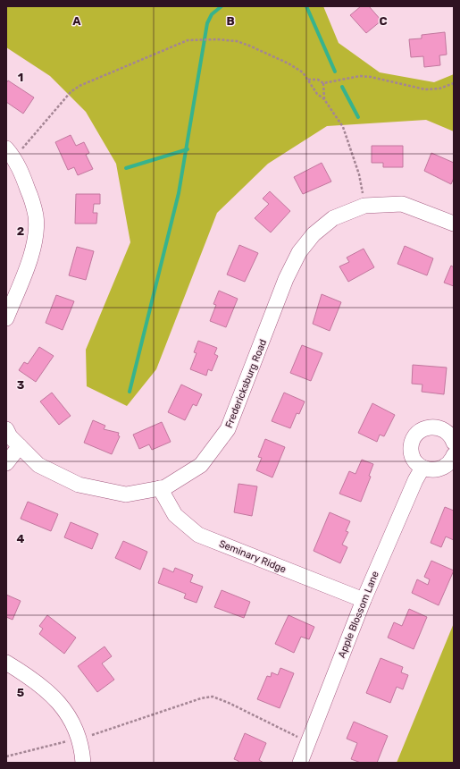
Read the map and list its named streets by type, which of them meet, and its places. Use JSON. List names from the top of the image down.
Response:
{
  "streets": {
    "street": ["Fredericksburg Road", "Seminary Ridge", "Apple Blossom Lane"]
  },
  "crossings": [
    ["Fredericksburg Road", "Seminary Ridge"],
    ["Seminary Ridge", "Apple Blossom Lane"]
  ],
  "grid": {
    "columns": ["A", "B", "C"],
    "rows": [
      "1",
      "2",
      "3",
      "4",
      "5"
    ]
  }
}
